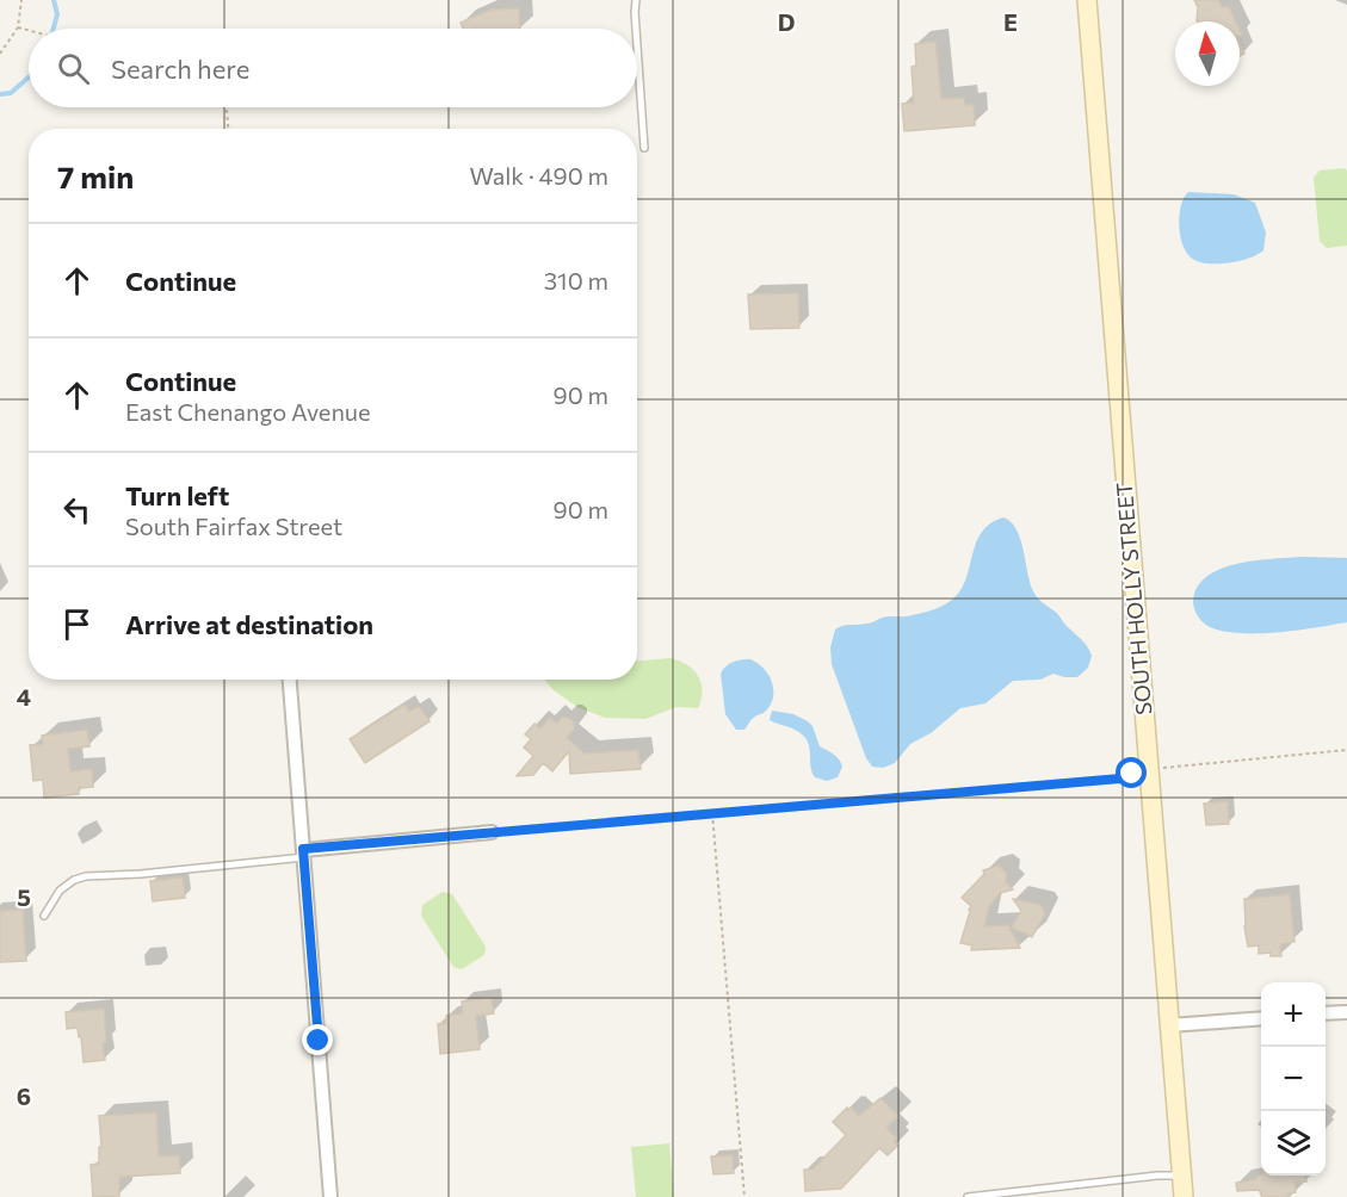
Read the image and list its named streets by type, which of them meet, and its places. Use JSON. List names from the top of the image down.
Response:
{
  "streets": {
    "street": ["SOUTH HOLLY STREET"]
  },
  "north": "top",
  "page": {
    "search": "Search here",
    "heading": ["7 min", "Walk · 490 m"],
    "list": [
      ["Continue", "310 m"],
      ["Continue", "East Chenango Avenue", "90 m"],
      ["Turn left", "South Fairfax Street", "90 m"],
      "Arrive at destination"
    ],
    "map_buttons": ["+", "−"]
  },
  "grid": {
    "columns": ["D", "E"],
    "rows": ["4", "5", "6"]
  }
}
